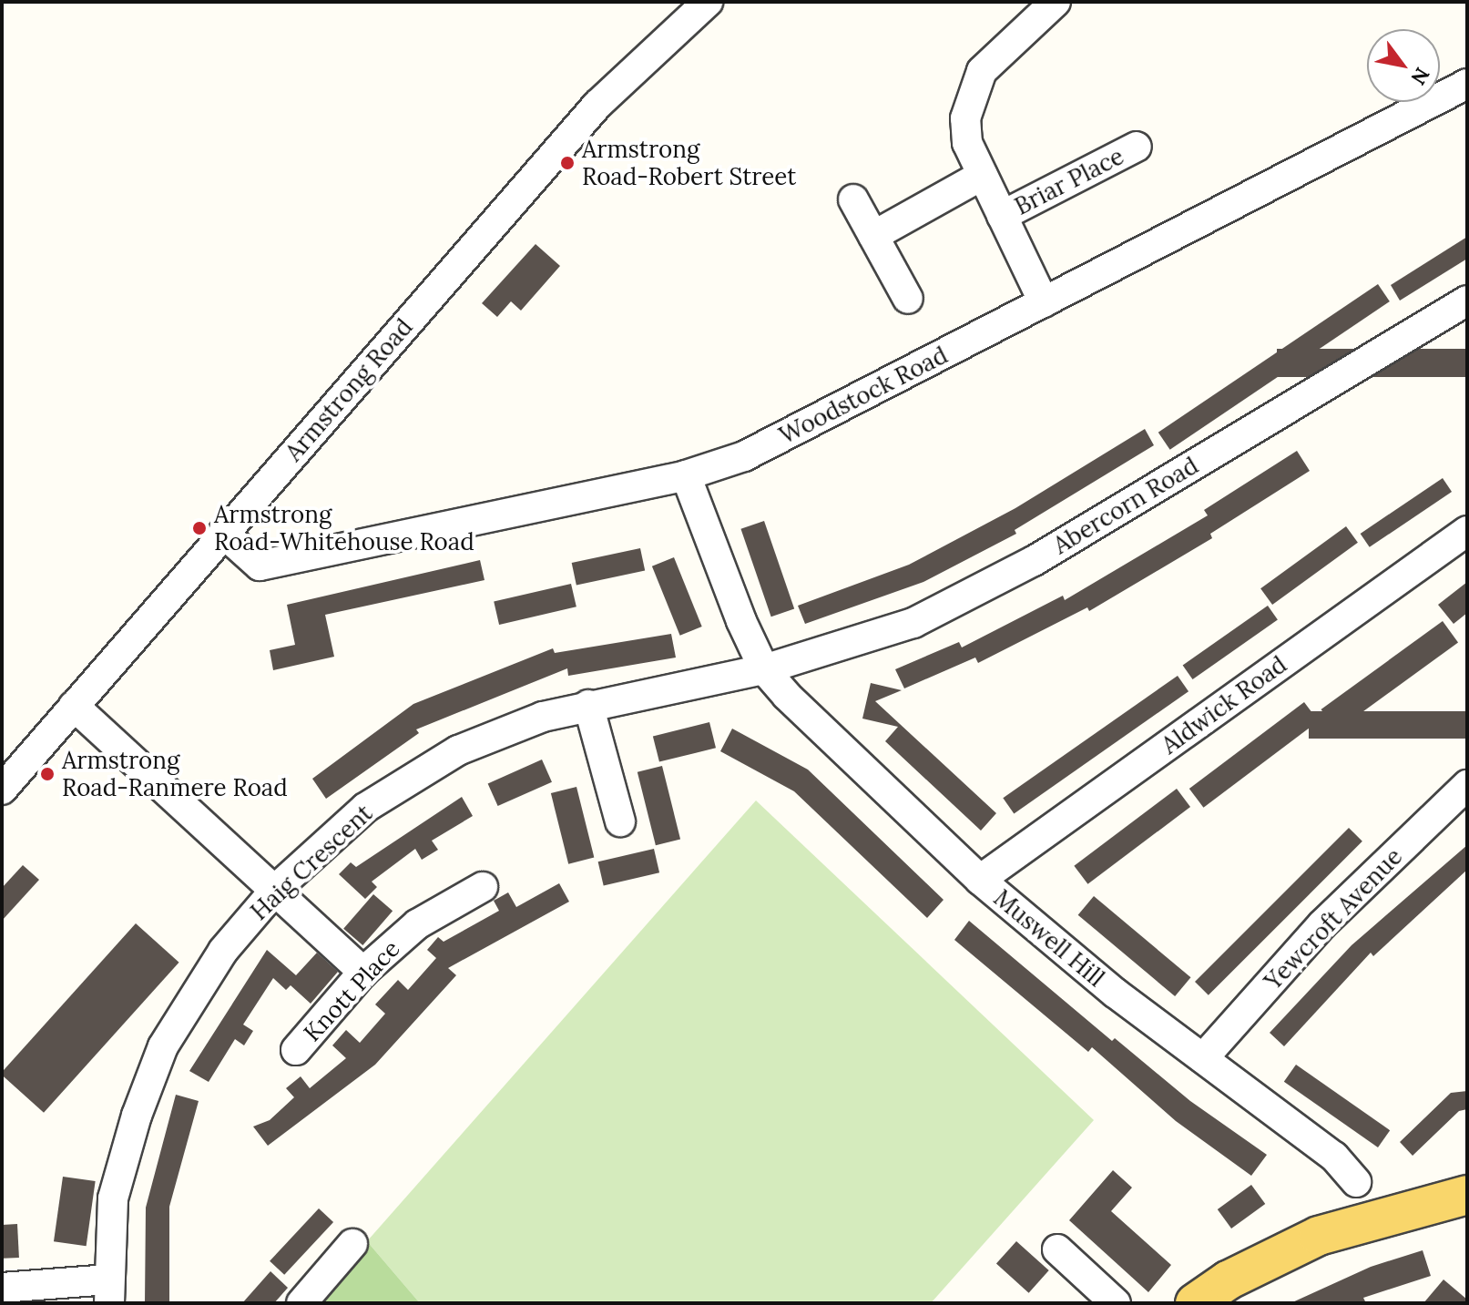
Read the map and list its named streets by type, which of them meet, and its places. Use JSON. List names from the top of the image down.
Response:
{
  "streets": {
    "street": [
      "Briar Place",
      "Armstrong Road",
      "Woodstock Road",
      "Abercorn Road",
      "Aldwick Road",
      "Haig Crescent",
      "Yewcroft Avenue",
      "Muswell Hill",
      "Knott Place"
    ]
  },
  "crossings": [
    ["Armstrong Road", "Woodstock Road"],
    ["Abercorn Road", "Haig Crescent"],
    ["Abercorn Road", "Muswell Hill"],
    ["Aldwick Road", "Muswell Hill"],
    ["Haig Crescent", "Muswell Hill"],
    ["Yewcroft Avenue", "Muswell Hill"]
  ],
  "places": ["Armstrong Road-Robert Street", "Armstrong Road-Whitehouse Road", "Armstrong Road-Ranmere Road"],
  "north": "bottom right"
}
